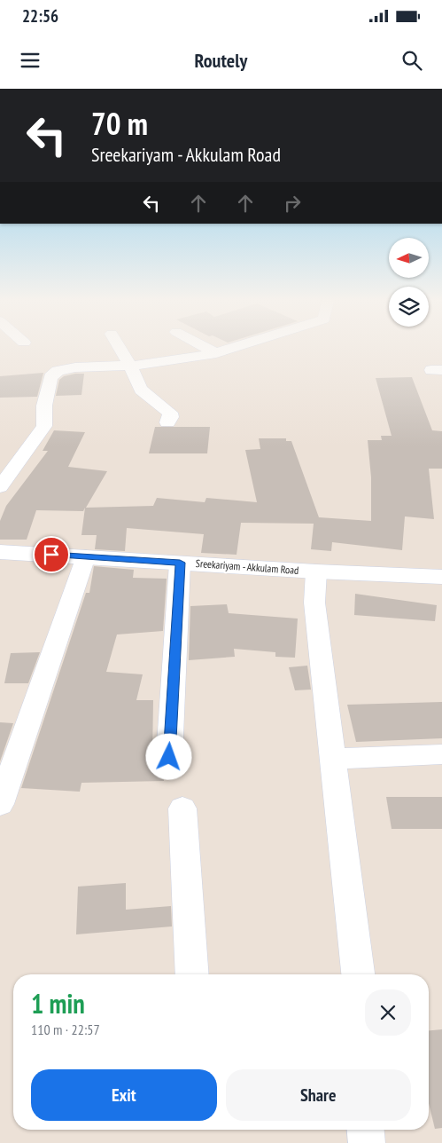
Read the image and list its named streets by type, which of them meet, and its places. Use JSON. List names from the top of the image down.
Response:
{
  "streets": {
    "main road": ["Sreekariyam - Akkulam Road"]
  },
  "north": "left",
  "page": {
    "status": "22:56",
    "header": "Routely",
    "turn": ["70 m", "Sreekariyam - Akkulam Road"],
    "heading": ["1 min", "110 m · 22:57"],
    "buttons": ["Exit", "Share"]
  }
}
